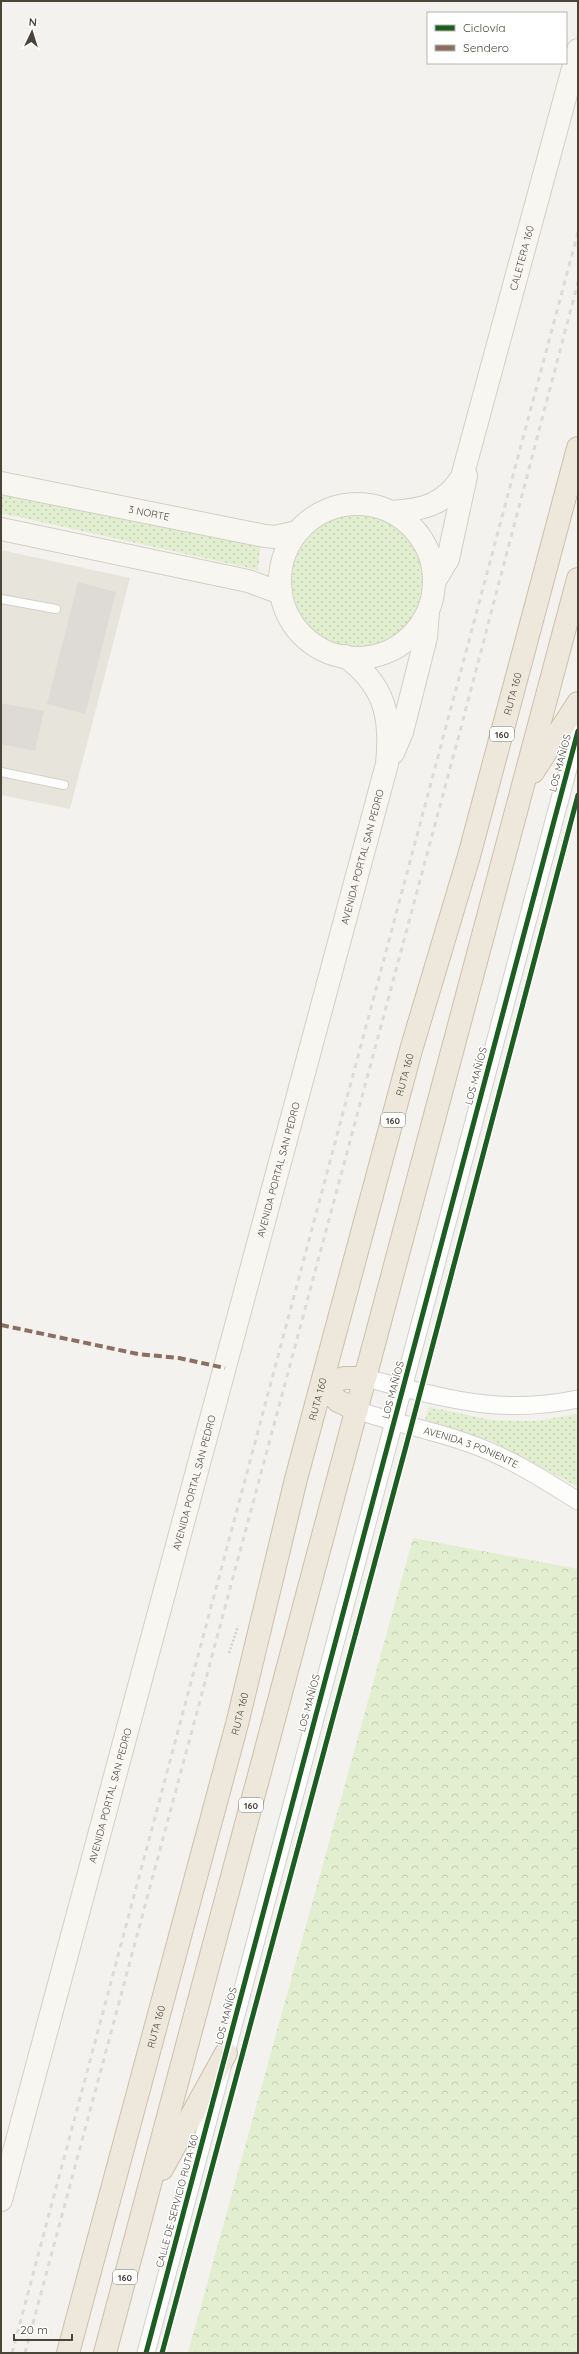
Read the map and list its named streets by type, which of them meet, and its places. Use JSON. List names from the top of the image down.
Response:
{
  "streets": {
    "highway": ["RUTA 160", "160"],
    "street": [
      "CALETERA 160",
      "3 NORTE",
      "LOS MAÑÍOS",
      "AVENIDA PORTAL SAN PEDRO",
      "AVENIDA 3 PONIENTE",
      "CALLE DE SERVICIO RUTA 160"
    ]
  },
  "crossings": [
    ["CALETERA 160", "3 NORTE"],
    ["3 NORTE", "AVENIDA PORTAL SAN PEDRO"],
    ["160", "AVENIDA 3 PONIENTE"],
    ["LOS MAÑÍOS", "AVENIDA 3 PONIENTE"],
    ["LOS MAÑÍOS", "CALLE DE SERVICIO RUTA 160"]
  ],
  "legend": ["Ciclovía", "Sendero"],
  "scale_bar": "20 m",
  "north": "top"
}
